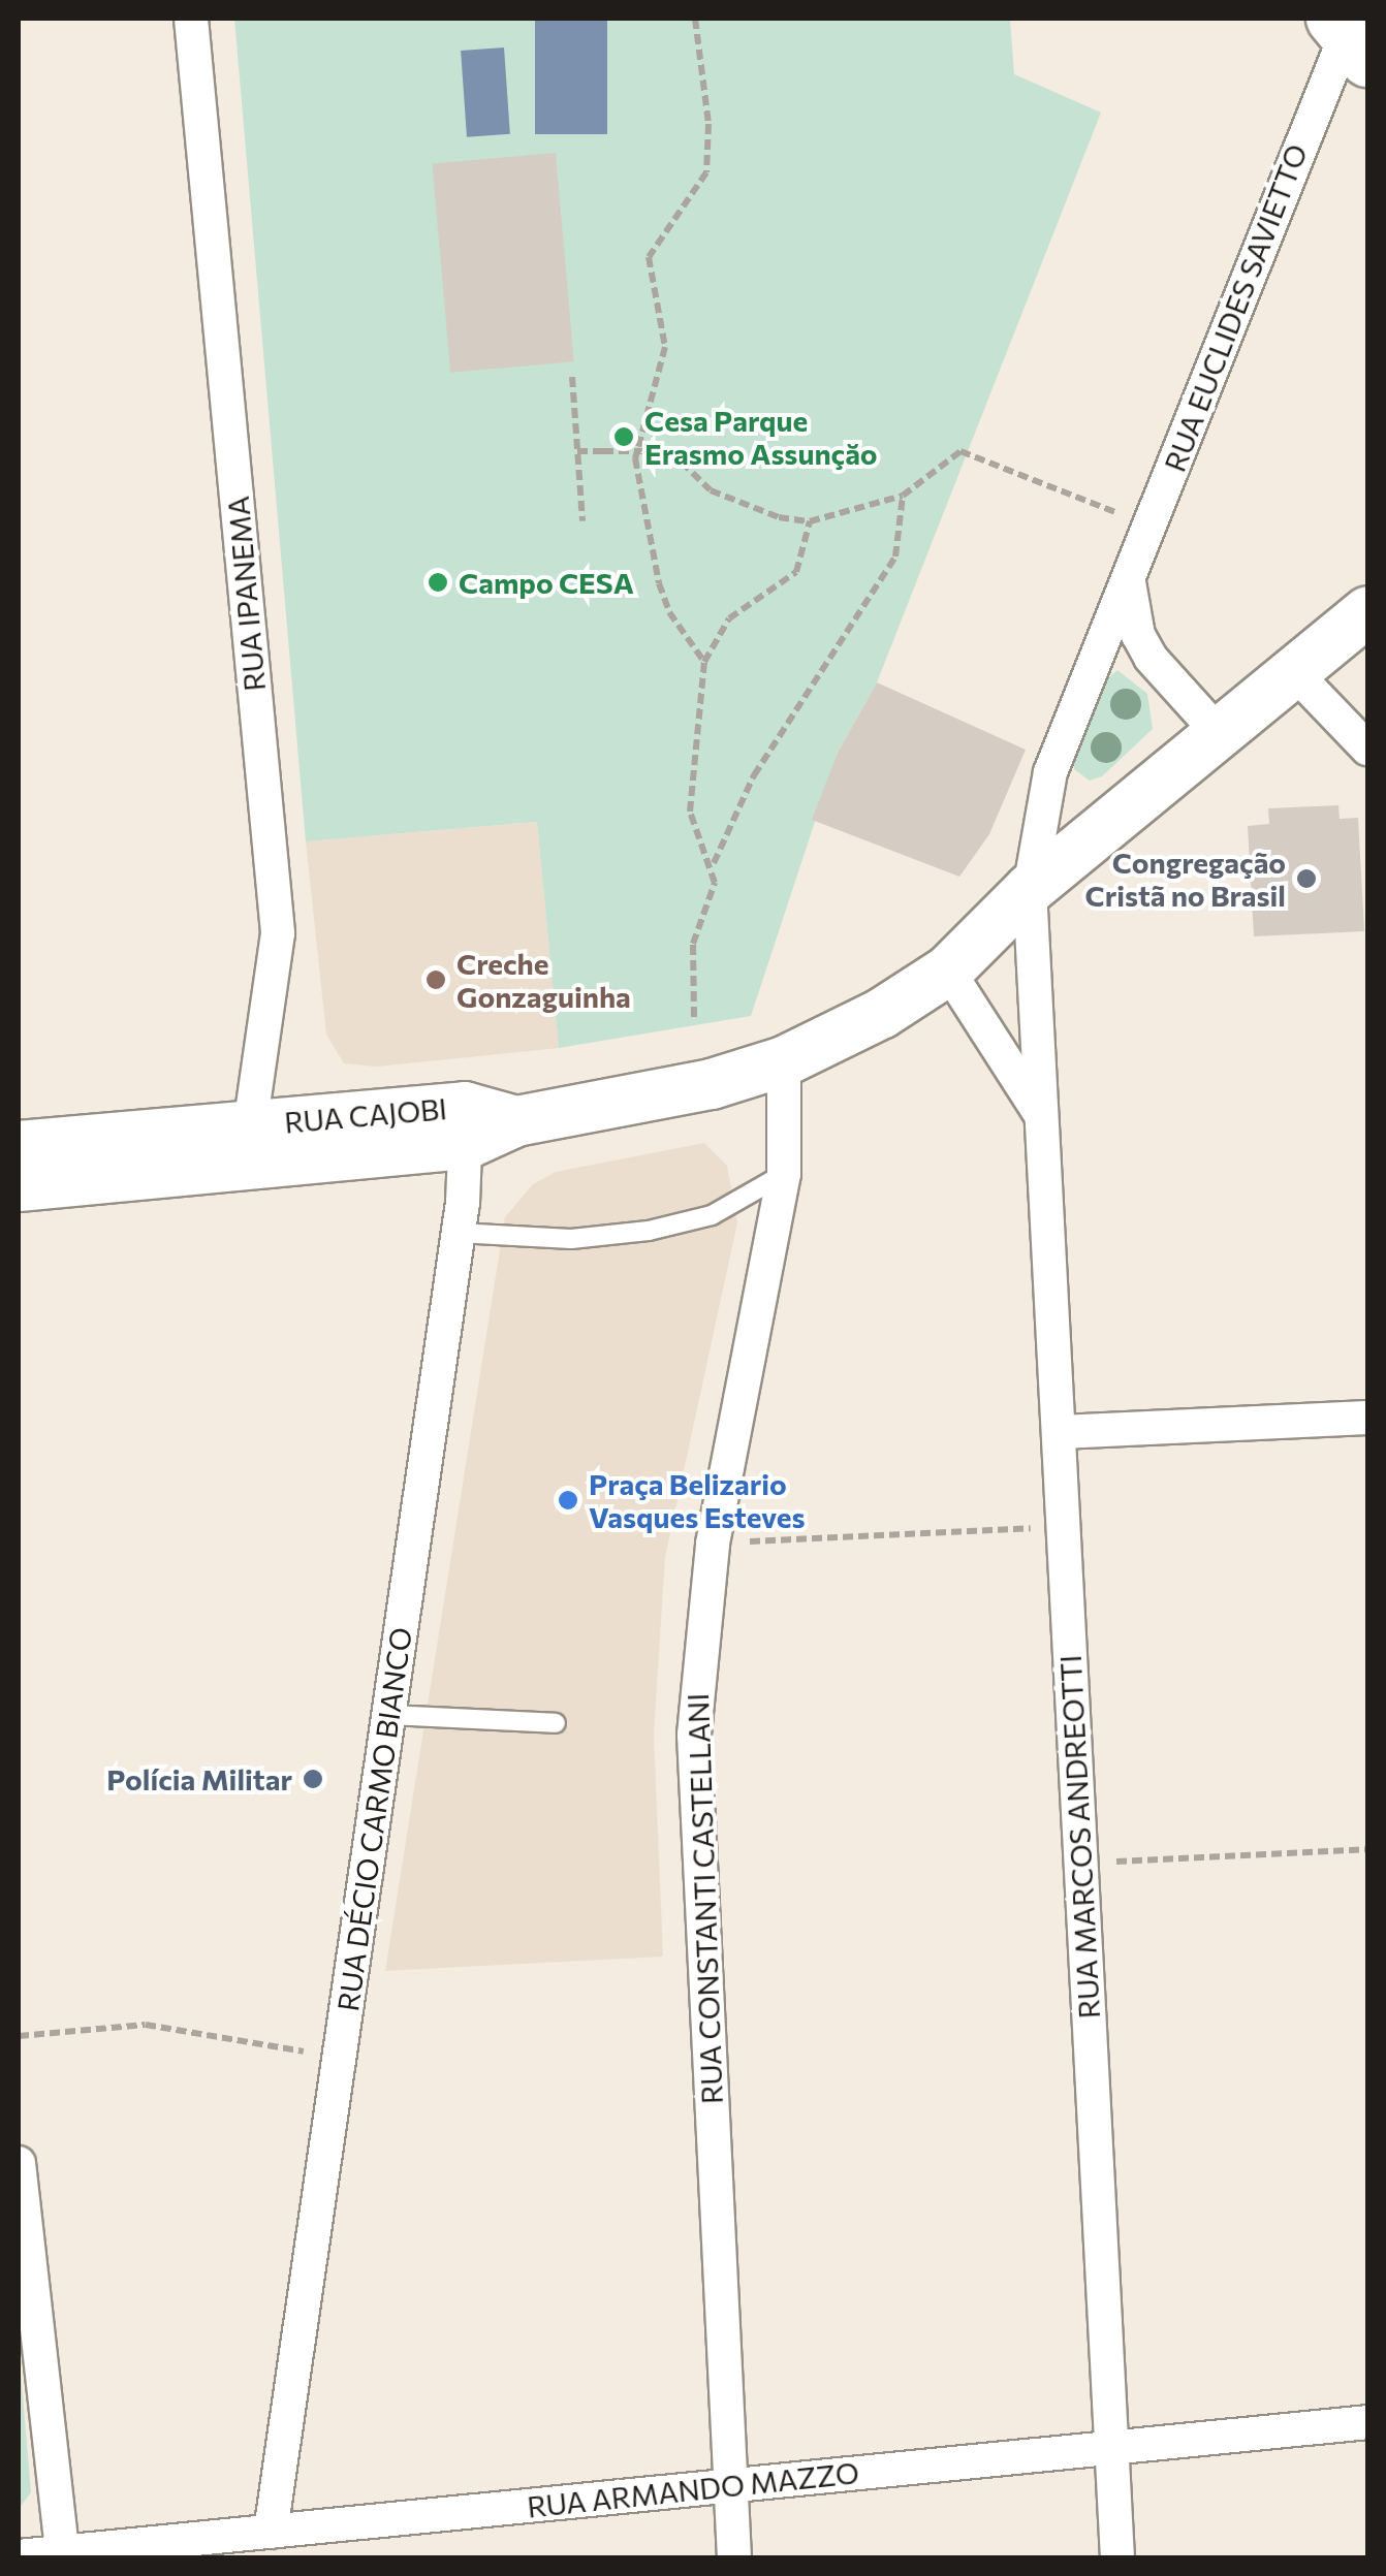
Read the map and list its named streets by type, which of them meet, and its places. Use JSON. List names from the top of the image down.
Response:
{
  "streets": {
    "main road": ["RUA CAJOBI"],
    "street": [
      "RUA EUCLIDES SAVIETTO",
      "RUA IPANEMA",
      "RUA DÉCIO CARMO BIANCO",
      "RUA MARCOS ANDREOTTI",
      "RUA CONSTANTI CASTELLANI",
      "RUA ARMANDO MAZZO"
    ]
  },
  "crossings": [
    ["RUA EUCLIDES SAVIETTO", "RUA MARCOS ANDREOTTI"],
    ["RUA IPANEMA", "RUA CAJOBI"],
    ["RUA CAJOBI", "RUA DÉCIO CARMO BIANCO"],
    ["RUA CAJOBI", "RUA CONSTANTI CASTELLANI"],
    ["RUA DÉCIO CARMO BIANCO", "RUA ARMANDO MAZZO"],
    ["RUA MARCOS ANDREOTTI", "RUA ARMANDO MAZZO"],
    ["RUA CONSTANTI CASTELLANI", "RUA ARMANDO MAZZO"]
  ],
  "places": [
    "Cesa Parque Erasmo Assunçăo",
    "Campo CESA",
    "Congregação Cristã no Brasil",
    "Creche Gonzaguinha",
    "Praça Belizario Vasques Esteves",
    "Polícia Militar"
  ]
}
